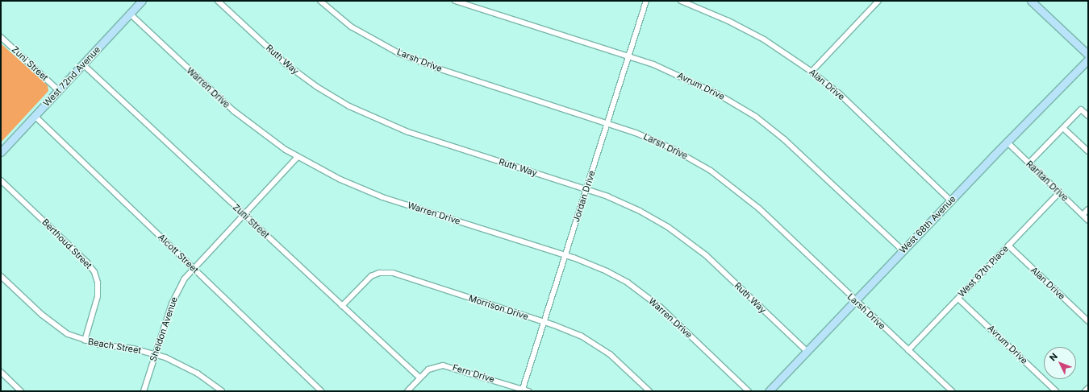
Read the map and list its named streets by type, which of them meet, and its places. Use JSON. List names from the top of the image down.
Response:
{
  "streets": {
    "street": [
      "Ruth Way",
      "Larsh Drive",
      "Zuni Street",
      "West 72nd Avenue",
      "Alan Drive",
      "Avrum Drive",
      "Warren Drive",
      "Raritan Drive",
      "Jordan Drive",
      "West 68th Avenue",
      "Berthoud Street",
      "Alcott Street",
      "West 67th Place",
      "Morrison Drive",
      "Sheldon Avenue",
      "Beach Street",
      "Fern Drive"
    ]
  },
  "crossings": [
    ["Ruth Way", "Jordan Drive"],
    ["Ruth Way", "West 68th Avenue"],
    ["Larsh Drive", "Jordan Drive"],
    ["Larsh Drive", "West 68th Avenue"],
    ["Larsh Drive", "West 67th Place"],
    ["Zuni Street", "West 72nd Avenue"],
    ["Zuni Street", "Morrison Drive"],
    ["Zuni Street", "Sheldon Avenue"],
    ["Zuni Street", "Fern Drive"],
    ["West 72nd Avenue", "Warren Drive"],
    ["West 72nd Avenue", "Alcott Street"],
    ["Alan Drive", "West 68th Avenue"],
    ["Alan Drive", "West 67th Place"],
    ["Avrum Drive", "Jordan Drive"],
    ["Avrum Drive", "West 68th Avenue"],
    ["Avrum Drive", "West 67th Place"],
    ["Warren Drive", "Jordan Drive"],
    ["Warren Drive", "Sheldon Avenue"],
    ["Raritan Drive", "West 68th Avenue"],
    ["Raritan Drive", "West 67th Place"],
    ["Jordan Drive", "Morrison Drive"],
    ["Jordan Drive", "Fern Drive"],
    ["Berthoud Street", "Beach Street"],
    ["Alcott Street", "Sheldon Avenue"],
    ["Sheldon Avenue", "Beach Street"]
  ],
  "north": "top left"
}
